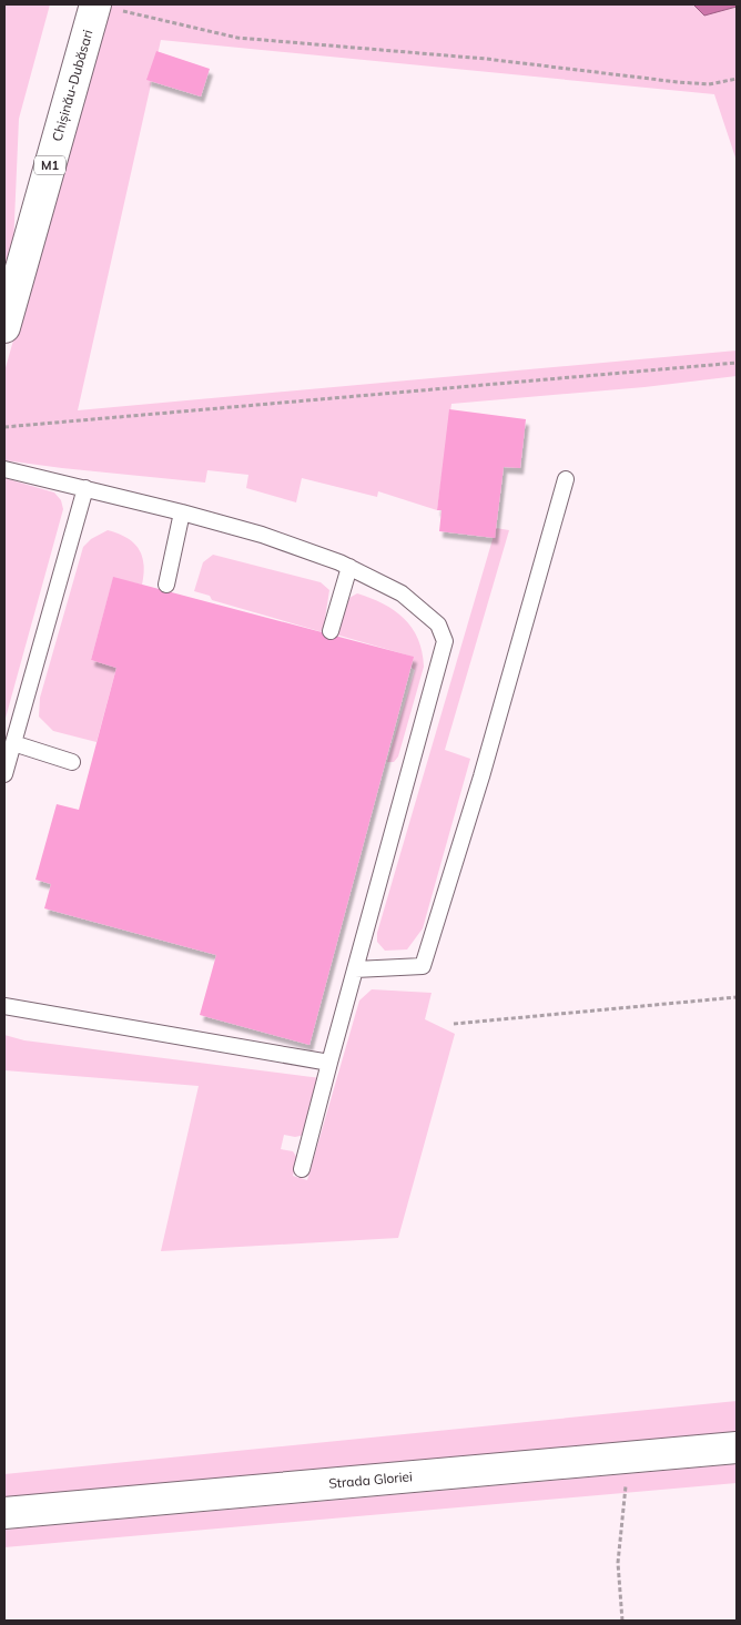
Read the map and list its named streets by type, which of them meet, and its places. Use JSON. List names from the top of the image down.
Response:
{
  "streets": {
    "main road": ["Chișinău-Dubăsari", "M1", "Strada Gloriei"]
  }
}
